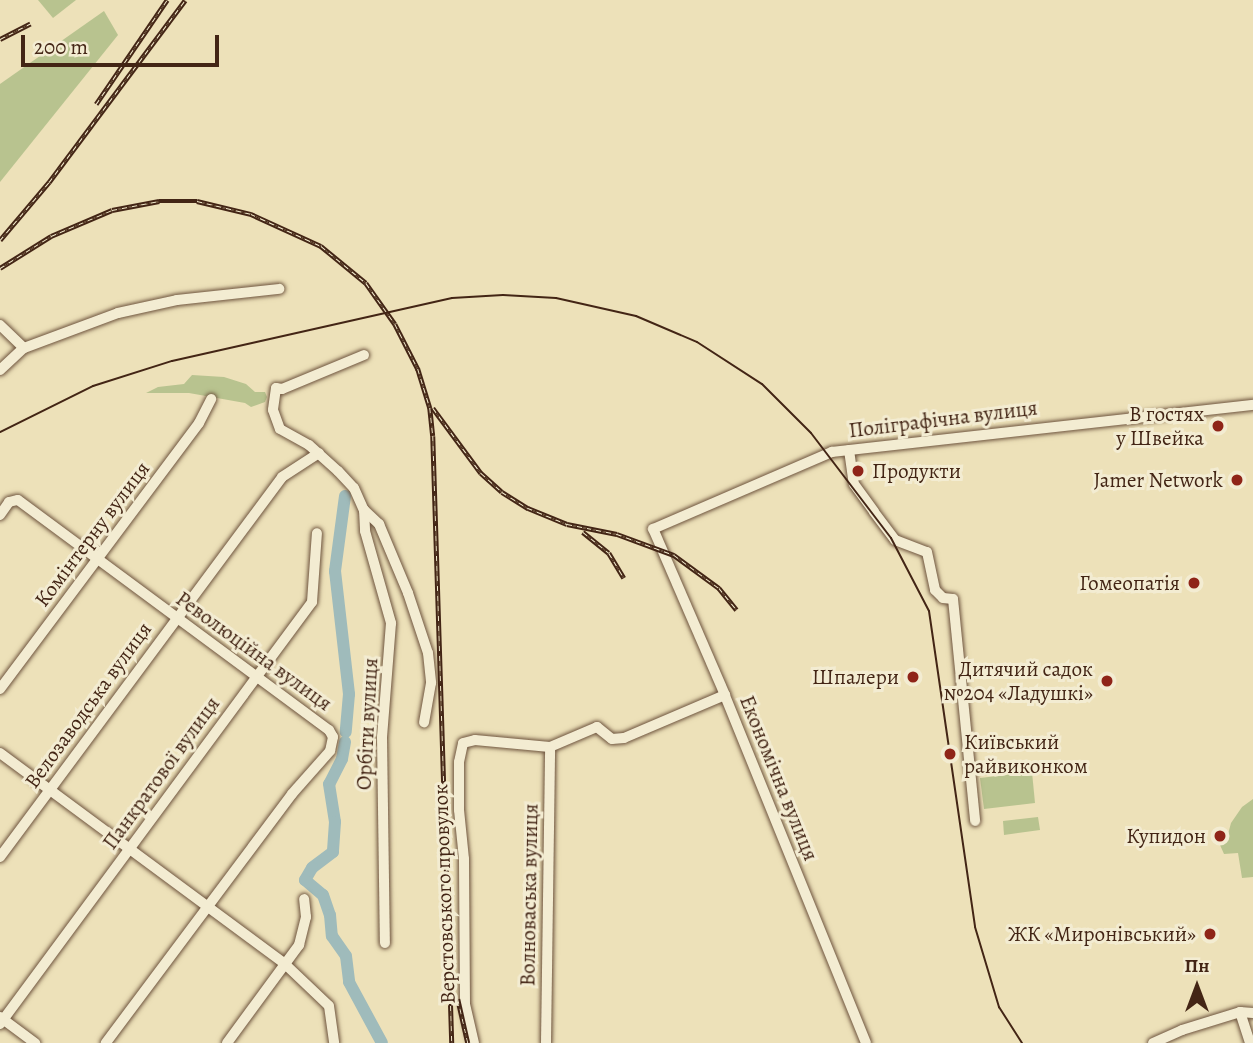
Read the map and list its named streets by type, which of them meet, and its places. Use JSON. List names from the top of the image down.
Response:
{
  "streets": {
    "street": [
      "Поліграфічна вулиця",
      "Комінтерну вулиця",
      "Революційна вулиця",
      "Велозаводська вулиця",
      "Орбіти вулиця",
      "Панкратової вулиця",
      "Економічна вулиця",
      "Верстовського провулок",
      "Волноваська вулиця"
    ]
  },
  "crossings": [
    ["Поліграфічна вулиця", "Економічна вулиця"],
    ["Комінтерну вулиця", "Революційна вулиця"],
    ["Революційна вулиця", "Велозаводська вулиця"],
    ["Революційна вулиця", "Панкратової вулиця"],
    ["Верстовського провулок", "Волноваська вулиця"]
  ],
  "places": [
    "В гостях у Швейка",
    "Продукти",
    "Jamer Network",
    "Гомеопатія",
    "Шпалери",
    "Дитячий садок №204 «Ладушкі»",
    "Київський райвиконком",
    "Купидон",
    "ЖК «Миронівський»"
  ],
  "scale_bar": "200 m",
  "north": "top"
}
